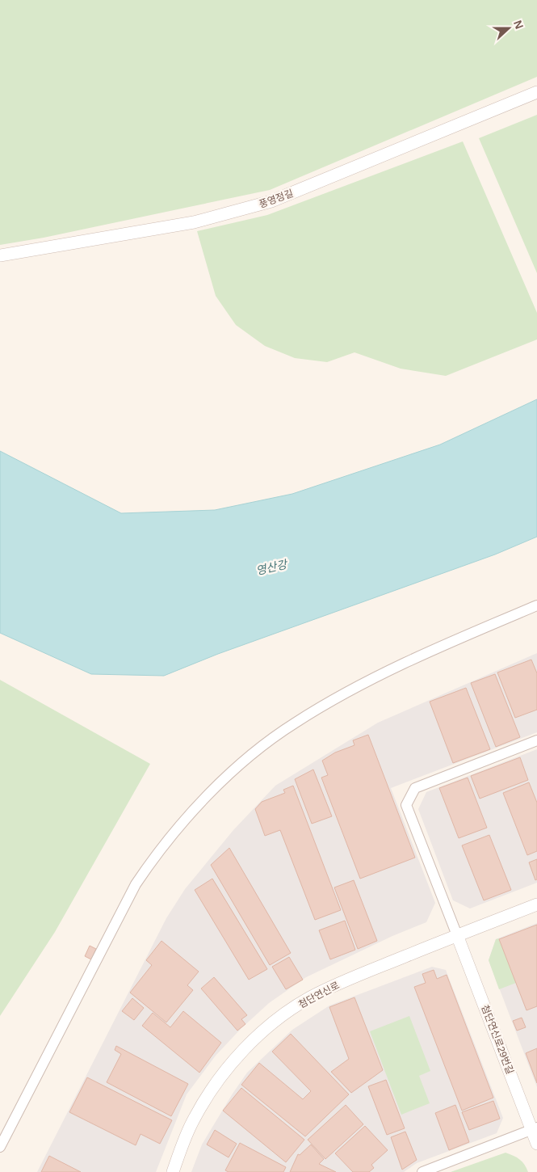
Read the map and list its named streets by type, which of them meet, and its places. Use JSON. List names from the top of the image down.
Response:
{
  "streets": {
    "street": ["풍영정길", "첨단연신로", "첨단연신로29번길"]
  },
  "crossings": [
    ["첨단연신로", "첨단연신로29번길"]
  ],
  "water": ["영산강"],
  "north": "right"
}
